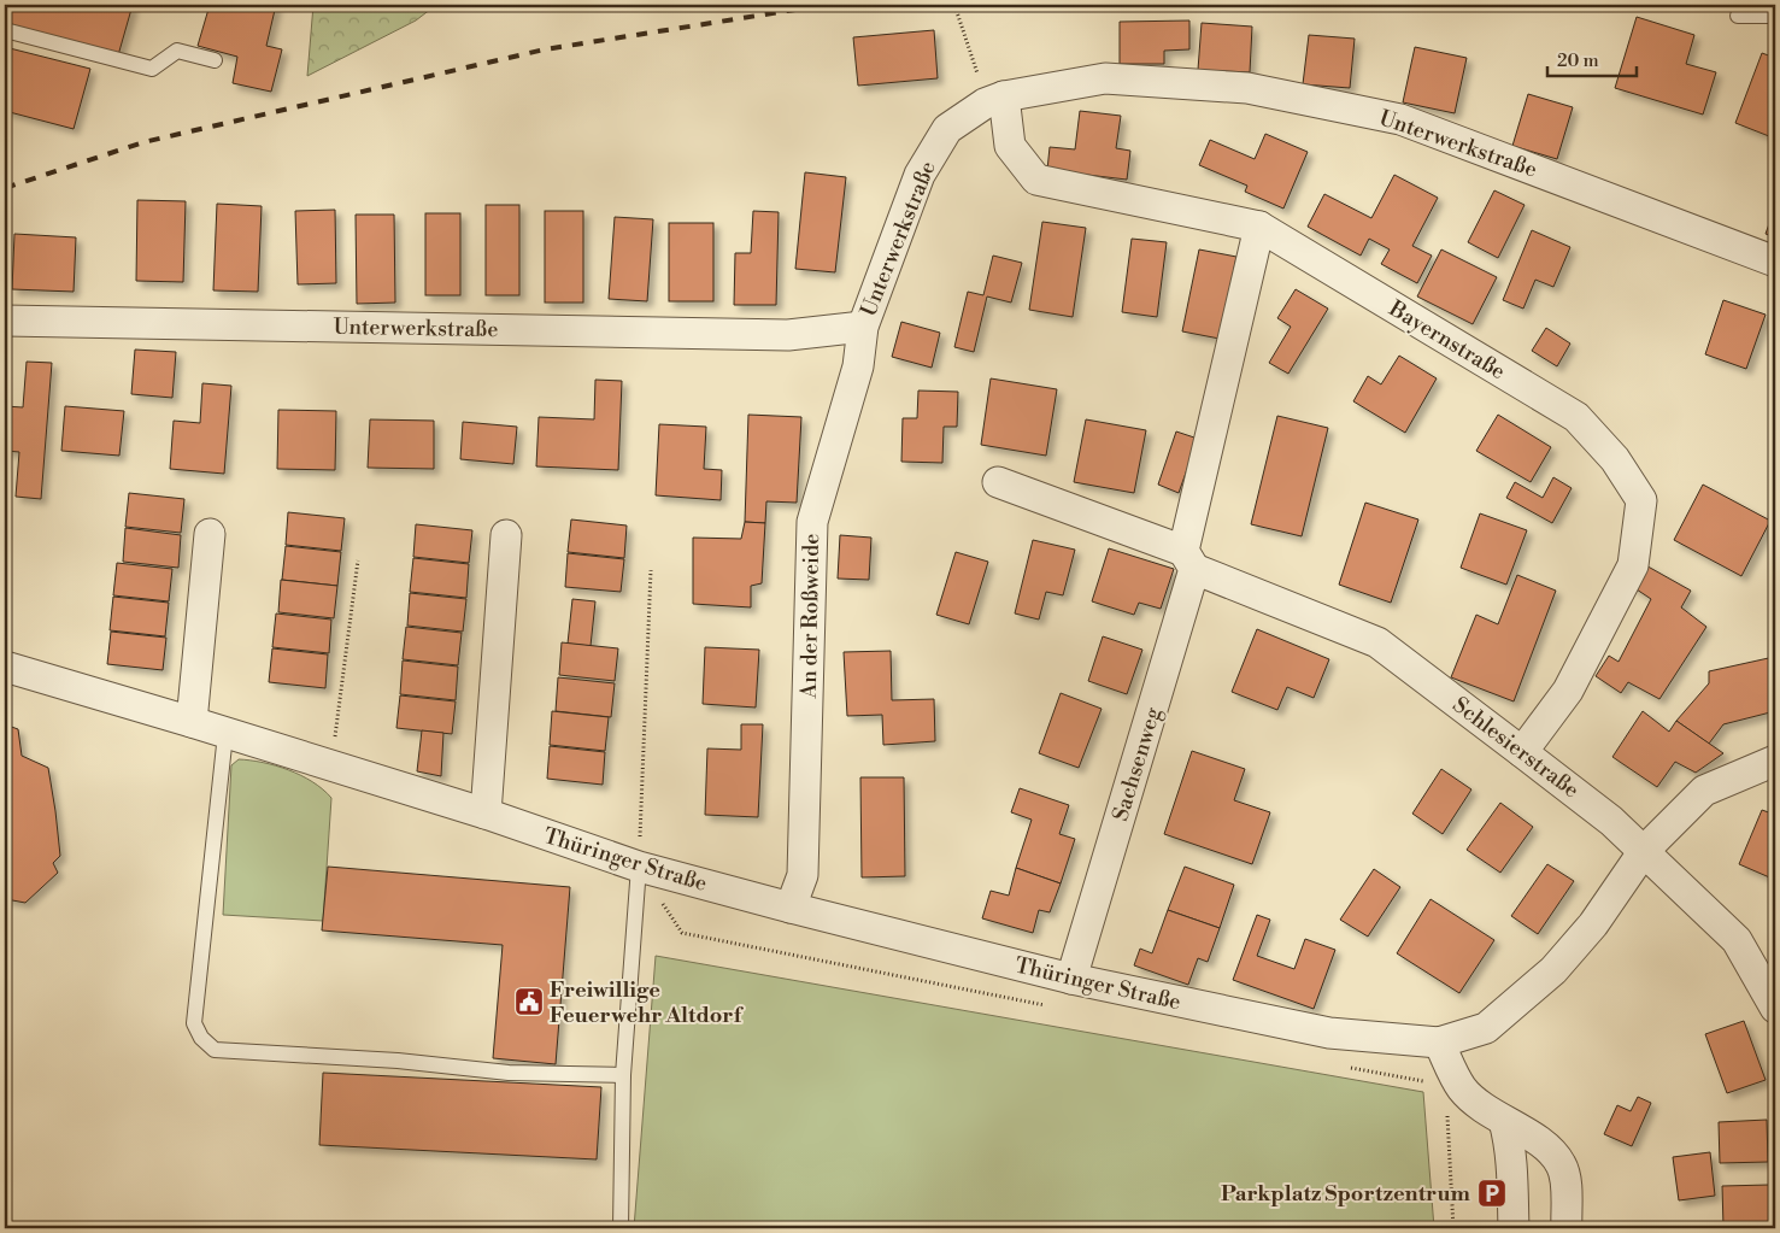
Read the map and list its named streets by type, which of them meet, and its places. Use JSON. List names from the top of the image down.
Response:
{
  "streets": {
    "street": [
      "Unterwerkstraße",
      "Bayernstraße",
      "An der Roßweide",
      "Schlesierstraße",
      "Sachsenweg",
      "Thüringer Straße"
    ]
  },
  "crossings": [
    ["Unterwerkstraße", "Bayernstraße"],
    ["Unterwerkstraße", "An der Roßweide"],
    ["Bayernstraße", "Schlesierstraße"],
    ["Bayernstraße", "Sachsenweg"],
    ["An der Roßweide", "Thüringer Straße"],
    ["Schlesierstraße", "Sachsenweg"],
    ["Schlesierstraße", "Thüringer Straße"],
    ["Sachsenweg", "Thüringer Straße"]
  ],
  "places": {
    "public building": ["Freiwillige Feuerwehr Altdorf"],
    "parking": ["Parkplatz Sportzentrum"]
  },
  "scale_bar": "20 m"
}
